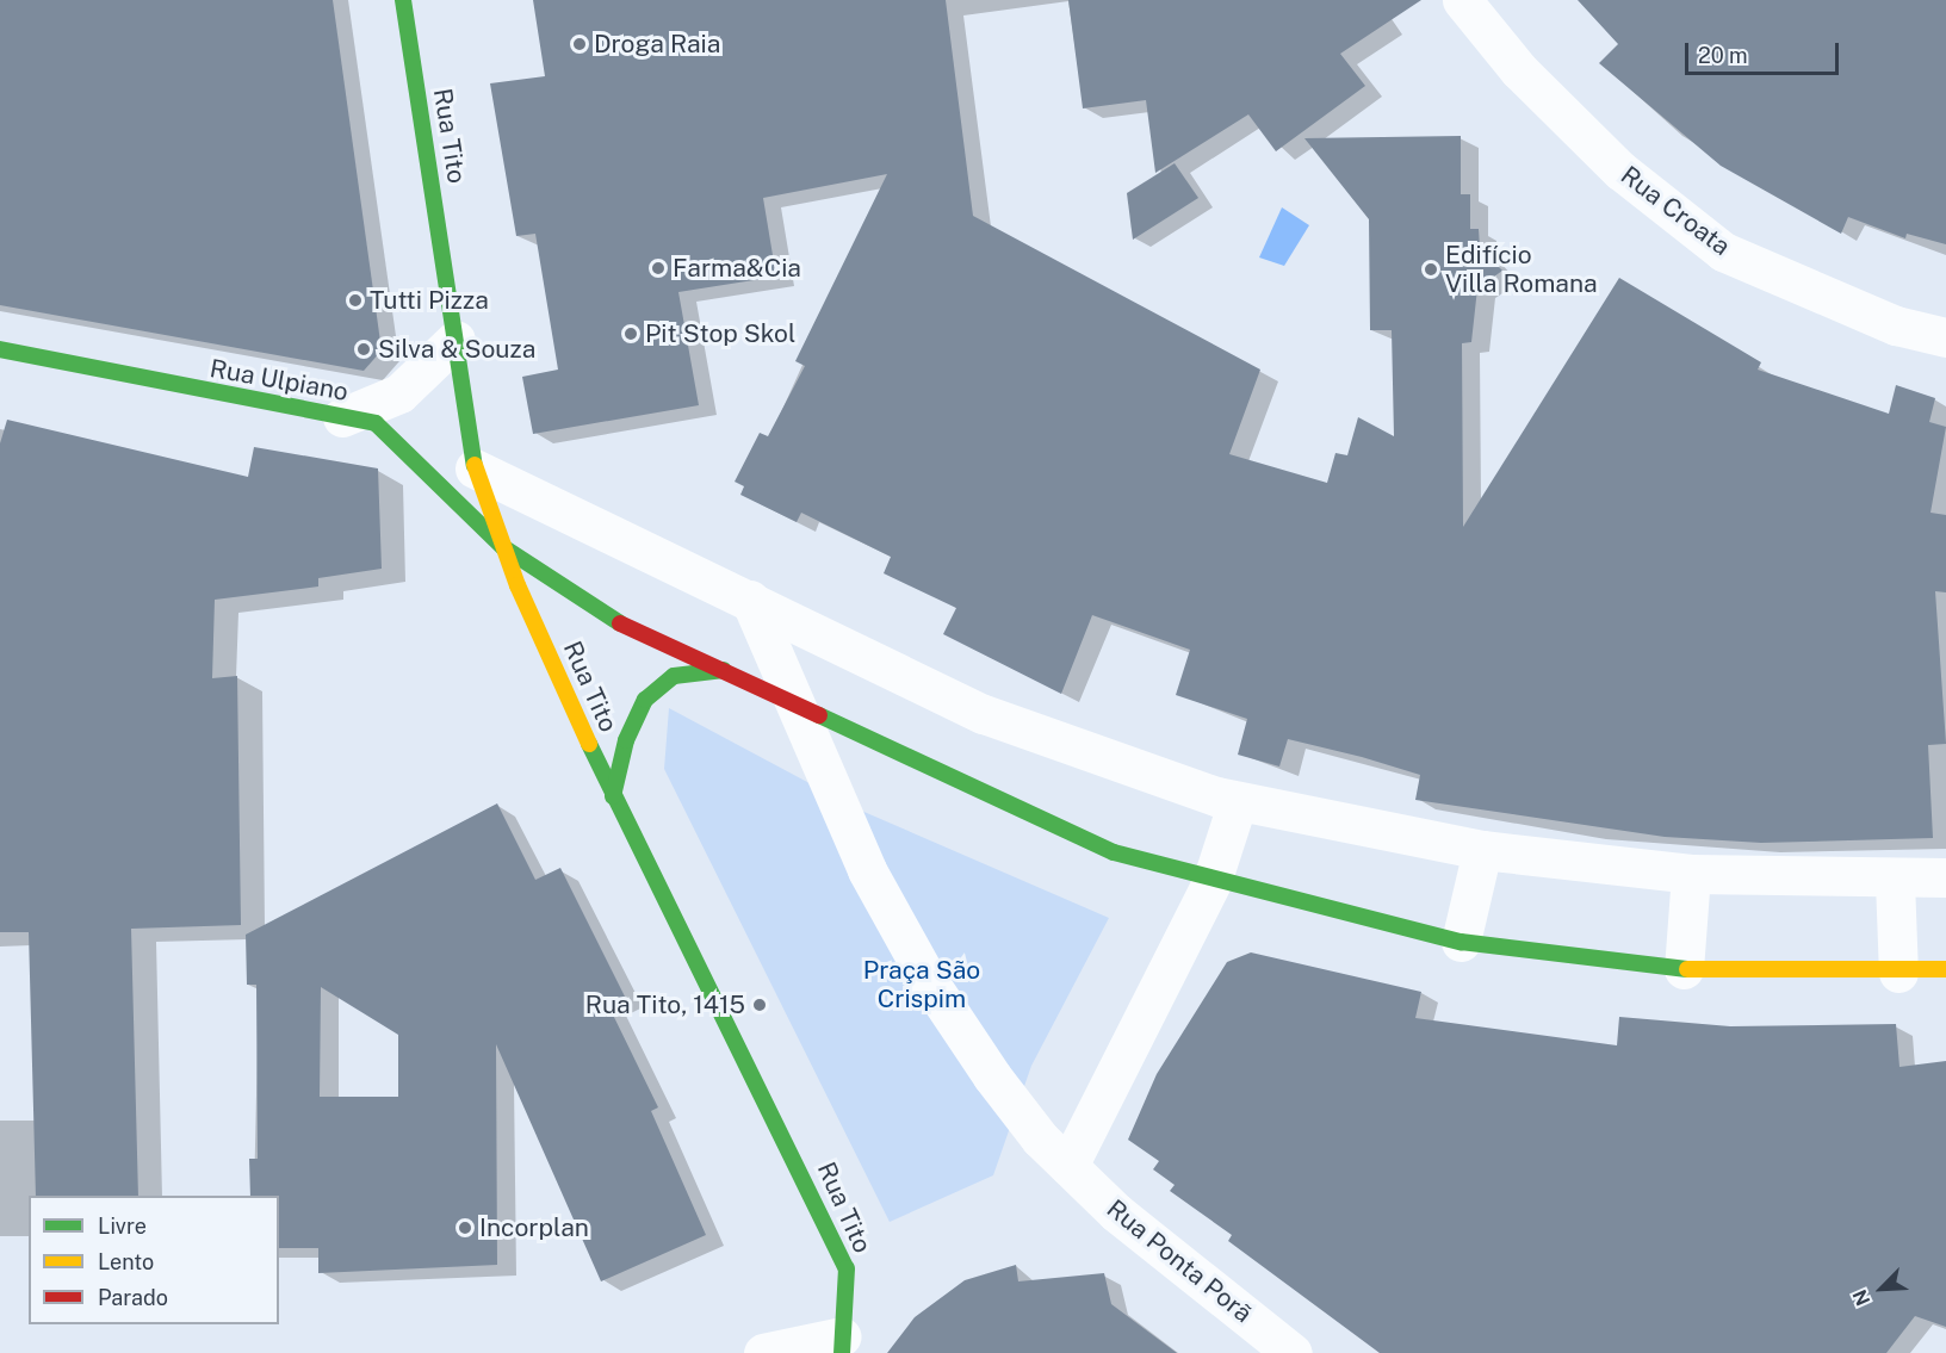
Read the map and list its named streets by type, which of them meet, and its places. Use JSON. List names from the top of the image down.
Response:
{
  "streets": {
    "street": [
      "Rua Tito",
      "Rua Croata",
      "Rua Ulpiano",
      "Rua Ponta Porã"
    ]
  },
  "crossings": [
    ["Rua Tito", "Rua Ulpiano"]
  ],
  "parks": ["Praça São Crispim"],
  "places": [
    "Droga Raia",
    "Farma&Cia",
    "Edifício Villa Romana",
    "Tutti Pizza",
    "Pit Stop Skol",
    "Silva & Souza",
    "Rua Tito, 1415",
    "Incorplan"
  ],
  "legend": ["Livre", "Lento", "Parado"],
  "scale_bar": "20 m",
  "north": "bottom left"
}
